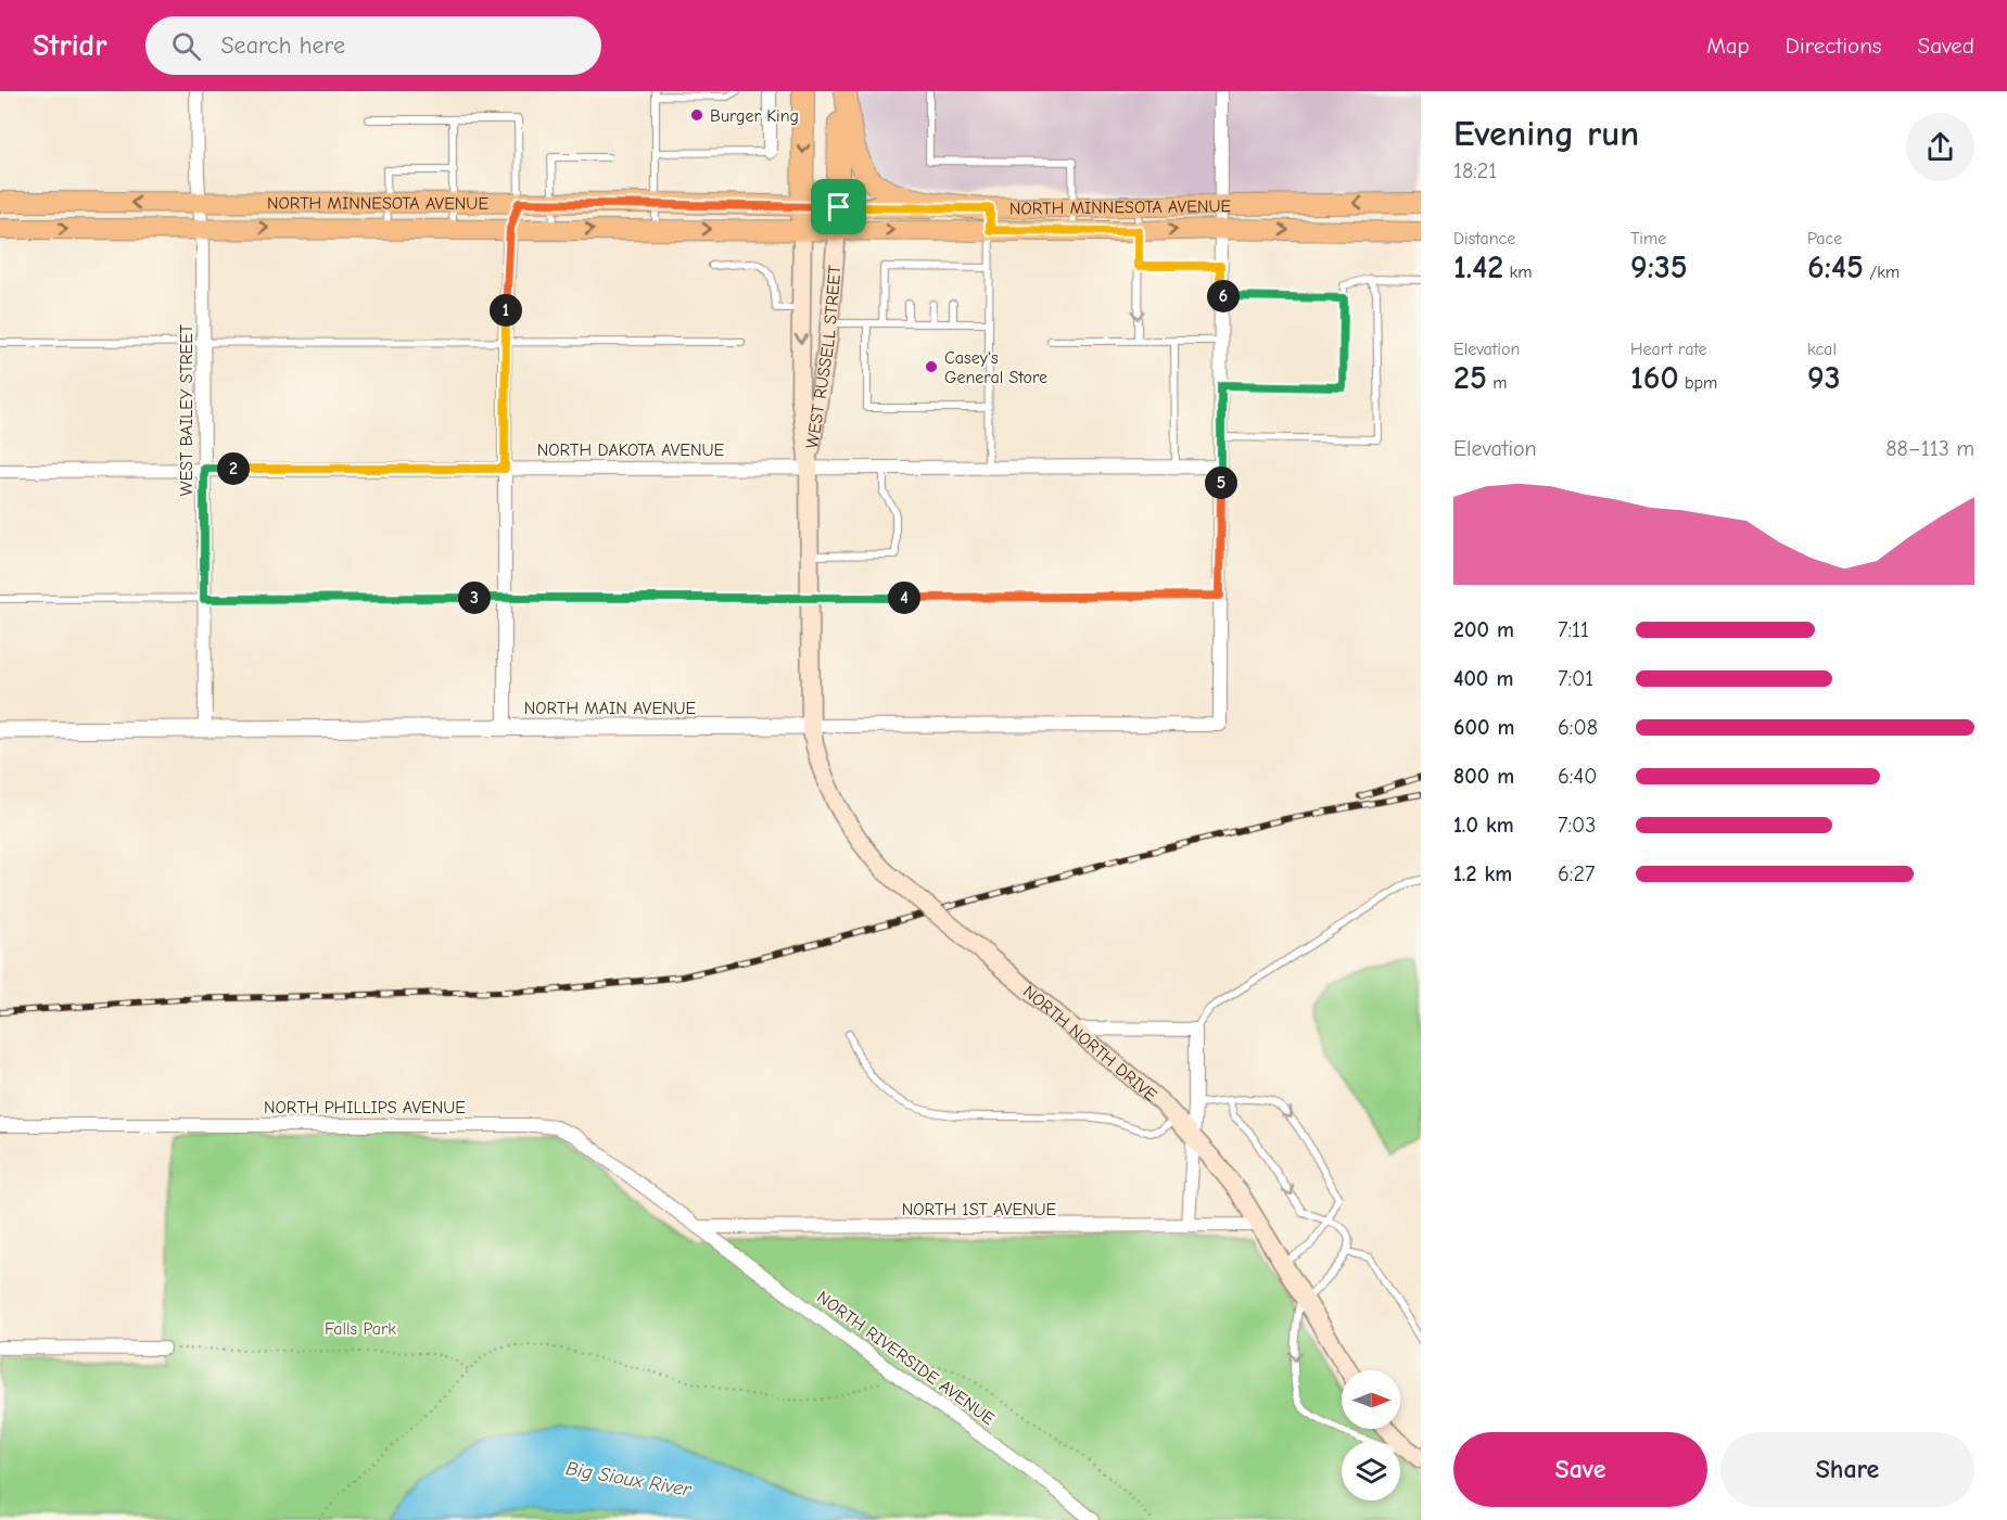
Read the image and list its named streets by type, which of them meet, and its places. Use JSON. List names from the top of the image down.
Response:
{
  "streets": {
    "highway": ["WEST RUSSELL STREET"],
    "main road": ["NORTH MINNESOTA AVENUE", "NORTH NORTH DRIVE"],
    "street": [
      "WEST BAILEY STREET",
      "NORTH DAKOTA AVENUE",
      "NORTH MAIN AVENUE",
      "NORTH PHILLIPS AVENUE",
      "NORTH 1ST AVENUE",
      "NORTH RIVERSIDE AVENUE"
    ]
  },
  "crossings": [
    ["NORTH MINNESOTA AVENUE", "WEST RUSSELL STREET"],
    ["NORTH MINNESOTA AVENUE", "WEST BAILEY STREET"],
    ["WEST RUSSELL STREET", "NORTH DAKOTA AVENUE"],
    ["WEST RUSSELL STREET", "NORTH MAIN AVENUE"],
    ["WEST RUSSELL STREET", "NORTH NORTH DRIVE"],
    ["WEST BAILEY STREET", "NORTH DAKOTA AVENUE"],
    ["WEST BAILEY STREET", "NORTH MAIN AVENUE"],
    ["NORTH MAIN AVENUE", "NORTH NORTH DRIVE"],
    ["NORTH NORTH DRIVE", "NORTH 1ST AVENUE"],
    ["NORTH PHILLIPS AVENUE", "NORTH 1ST AVENUE"],
    ["NORTH PHILLIPS AVENUE", "NORTH RIVERSIDE AVENUE"],
    ["NORTH 1ST AVENUE", "NORTH RIVERSIDE AVENUE"]
  ],
  "water": ["Big Sioux River"],
  "parks": ["Falls Park"],
  "places": ["Burger King", "Casey's General Store"],
  "north": "right",
  "page": {
    "header": "Stridr",
    "search": "Search here",
    "nav": ["Map", "Directions", "Saved"],
    "heading": ["Evening run", "18:21"],
    "stats": [
      ["Distance", "1.42 km"],
      ["Time", "9:35"],
      ["Pace", "6:45 /km"],
      ["Elevation", "25 m"],
      ["Heart rate", "160 bpm"],
      ["kcal", "93"]
    ],
    "pins": [
      "6",
      "1",
      "2",
      "5",
      "3",
      "4"
    ],
    "chart": ["Elevation", "88–113 m"],
    "list": [
      {
        "name": "200 m",
        "note": "7:11"
      },
      {
        "name": "400 m",
        "note": "7:01"
      },
      {
        "name": "600 m",
        "note": "6:08"
      },
      {
        "name": "800 m",
        "note": "6:40"
      },
      {
        "name": "1.0 km",
        "note": "7:03"
      },
      {
        "name": "1.2 km",
        "note": "6:27"
      }
    ],
    "buttons": ["Save", "Share"]
  }
}
